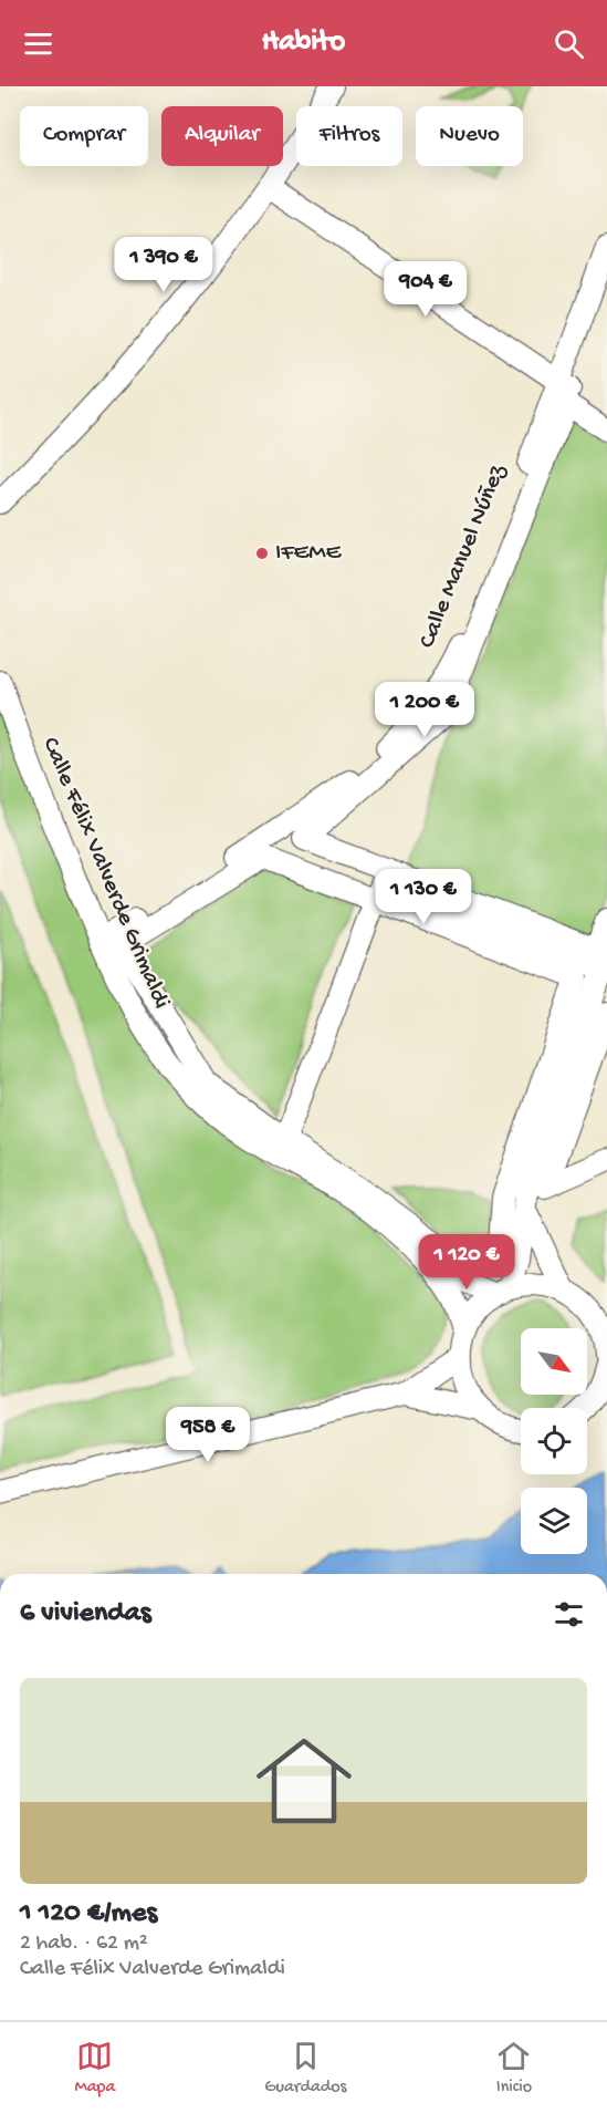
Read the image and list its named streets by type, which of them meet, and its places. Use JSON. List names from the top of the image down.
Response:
{
  "streets": {
    "street": ["Calle Manuel Núñez", "Calle Félix Valverde Grimaldi"]
  },
  "crossings": [
    ["Calle Manuel Núñez", "Calle Félix Valverde Grimaldi"]
  ],
  "places": ["IFEME"],
  "north": "bottom right",
  "page": {
    "header": "Habito",
    "chip": [
      "Comprar",
      "Alquilar",
      "Filtros",
      "Nuevo"
    ],
    "price": [
      "1 390 €",
      "904 €",
      "1 200 €",
      "1 130 €",
      "1 120 €",
      "958 €"
    ],
    "heading": "6 viviendas",
    "list": [
      {
        "name": "1 120 €/mes",
        "note": "2 hab. · 62 m² · Calle Félix Valverde Grimaldi"
      }
    ],
    "tabs": ["Mapa", "Guardados", "Inicio"]
  }
}
